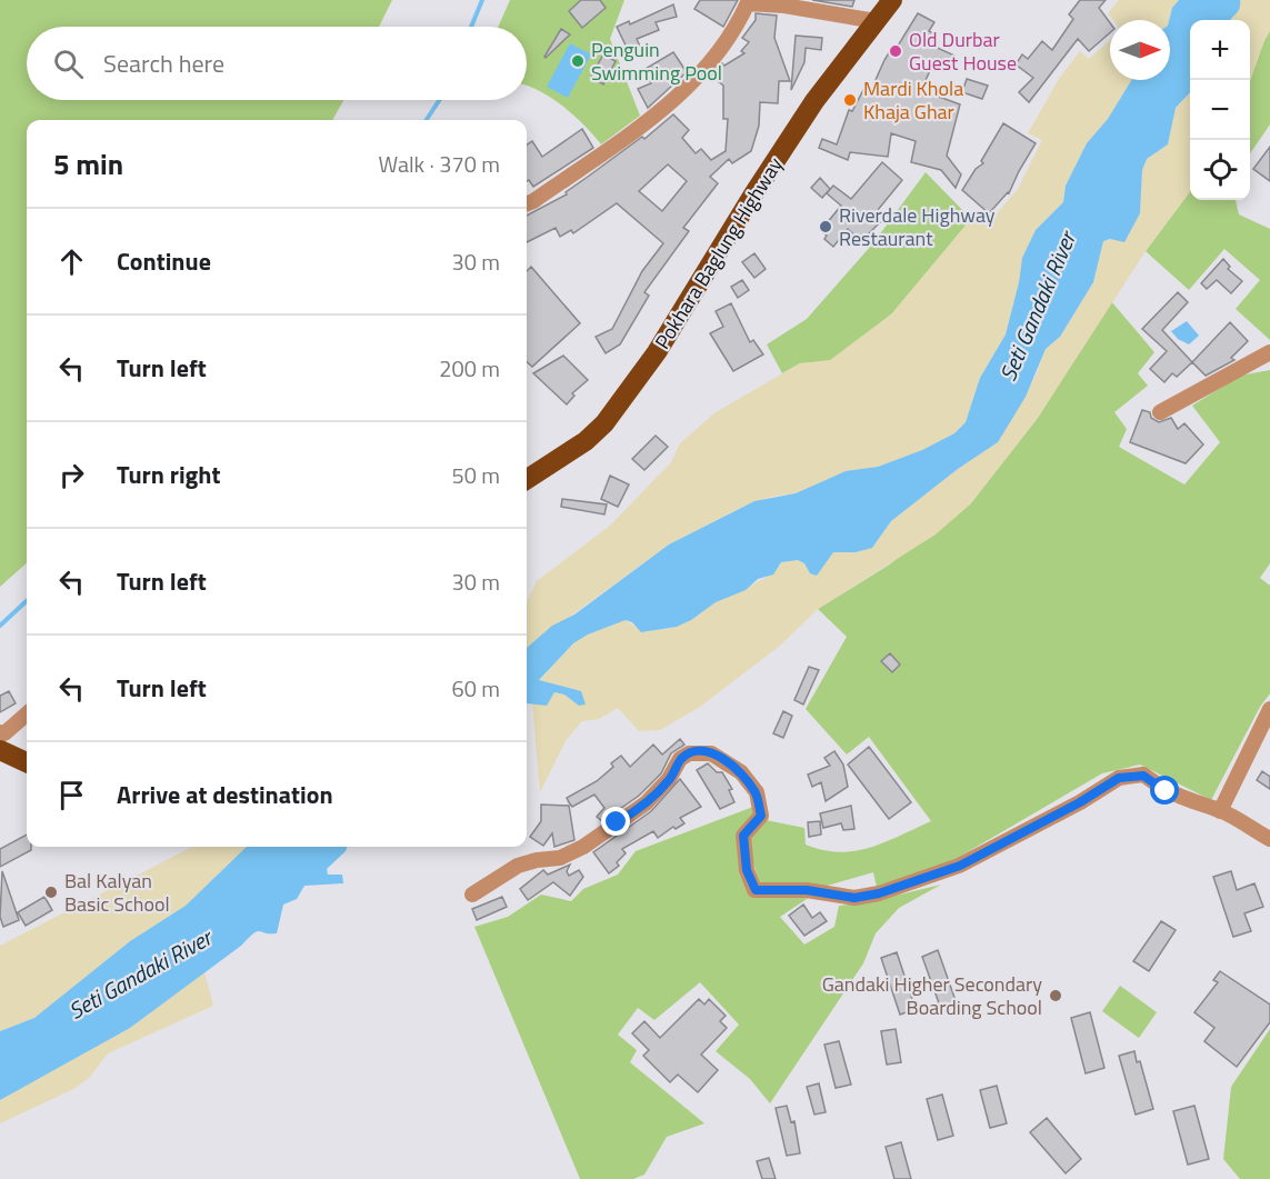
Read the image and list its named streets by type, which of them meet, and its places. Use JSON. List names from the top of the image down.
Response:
{
  "streets": {
    "highway": ["Pokhara Baglung Highway"]
  },
  "water": ["Seti Gandaki River"],
  "places": [
    "Old Durbar Guest House",
    "Penguin Swimming Pool",
    "Mardi Khola Khaja Ghar",
    "Riverdale Highway Restaurant",
    "Bal Kalyan Basic School",
    "Gandaki Higher Secondary Boarding School"
  ],
  "north": "right",
  "page": {
    "map_buttons": ["+", "−"],
    "search": "Search here",
    "heading": ["5 min", "Walk · 370 m"],
    "list": [
      ["Continue", "30 m"],
      ["Turn left", "200 m"],
      ["Turn right", "50 m"],
      ["Turn left", "30 m"],
      ["Turn left", "60 m"],
      "Arrive at destination"
    ]
  }
}
